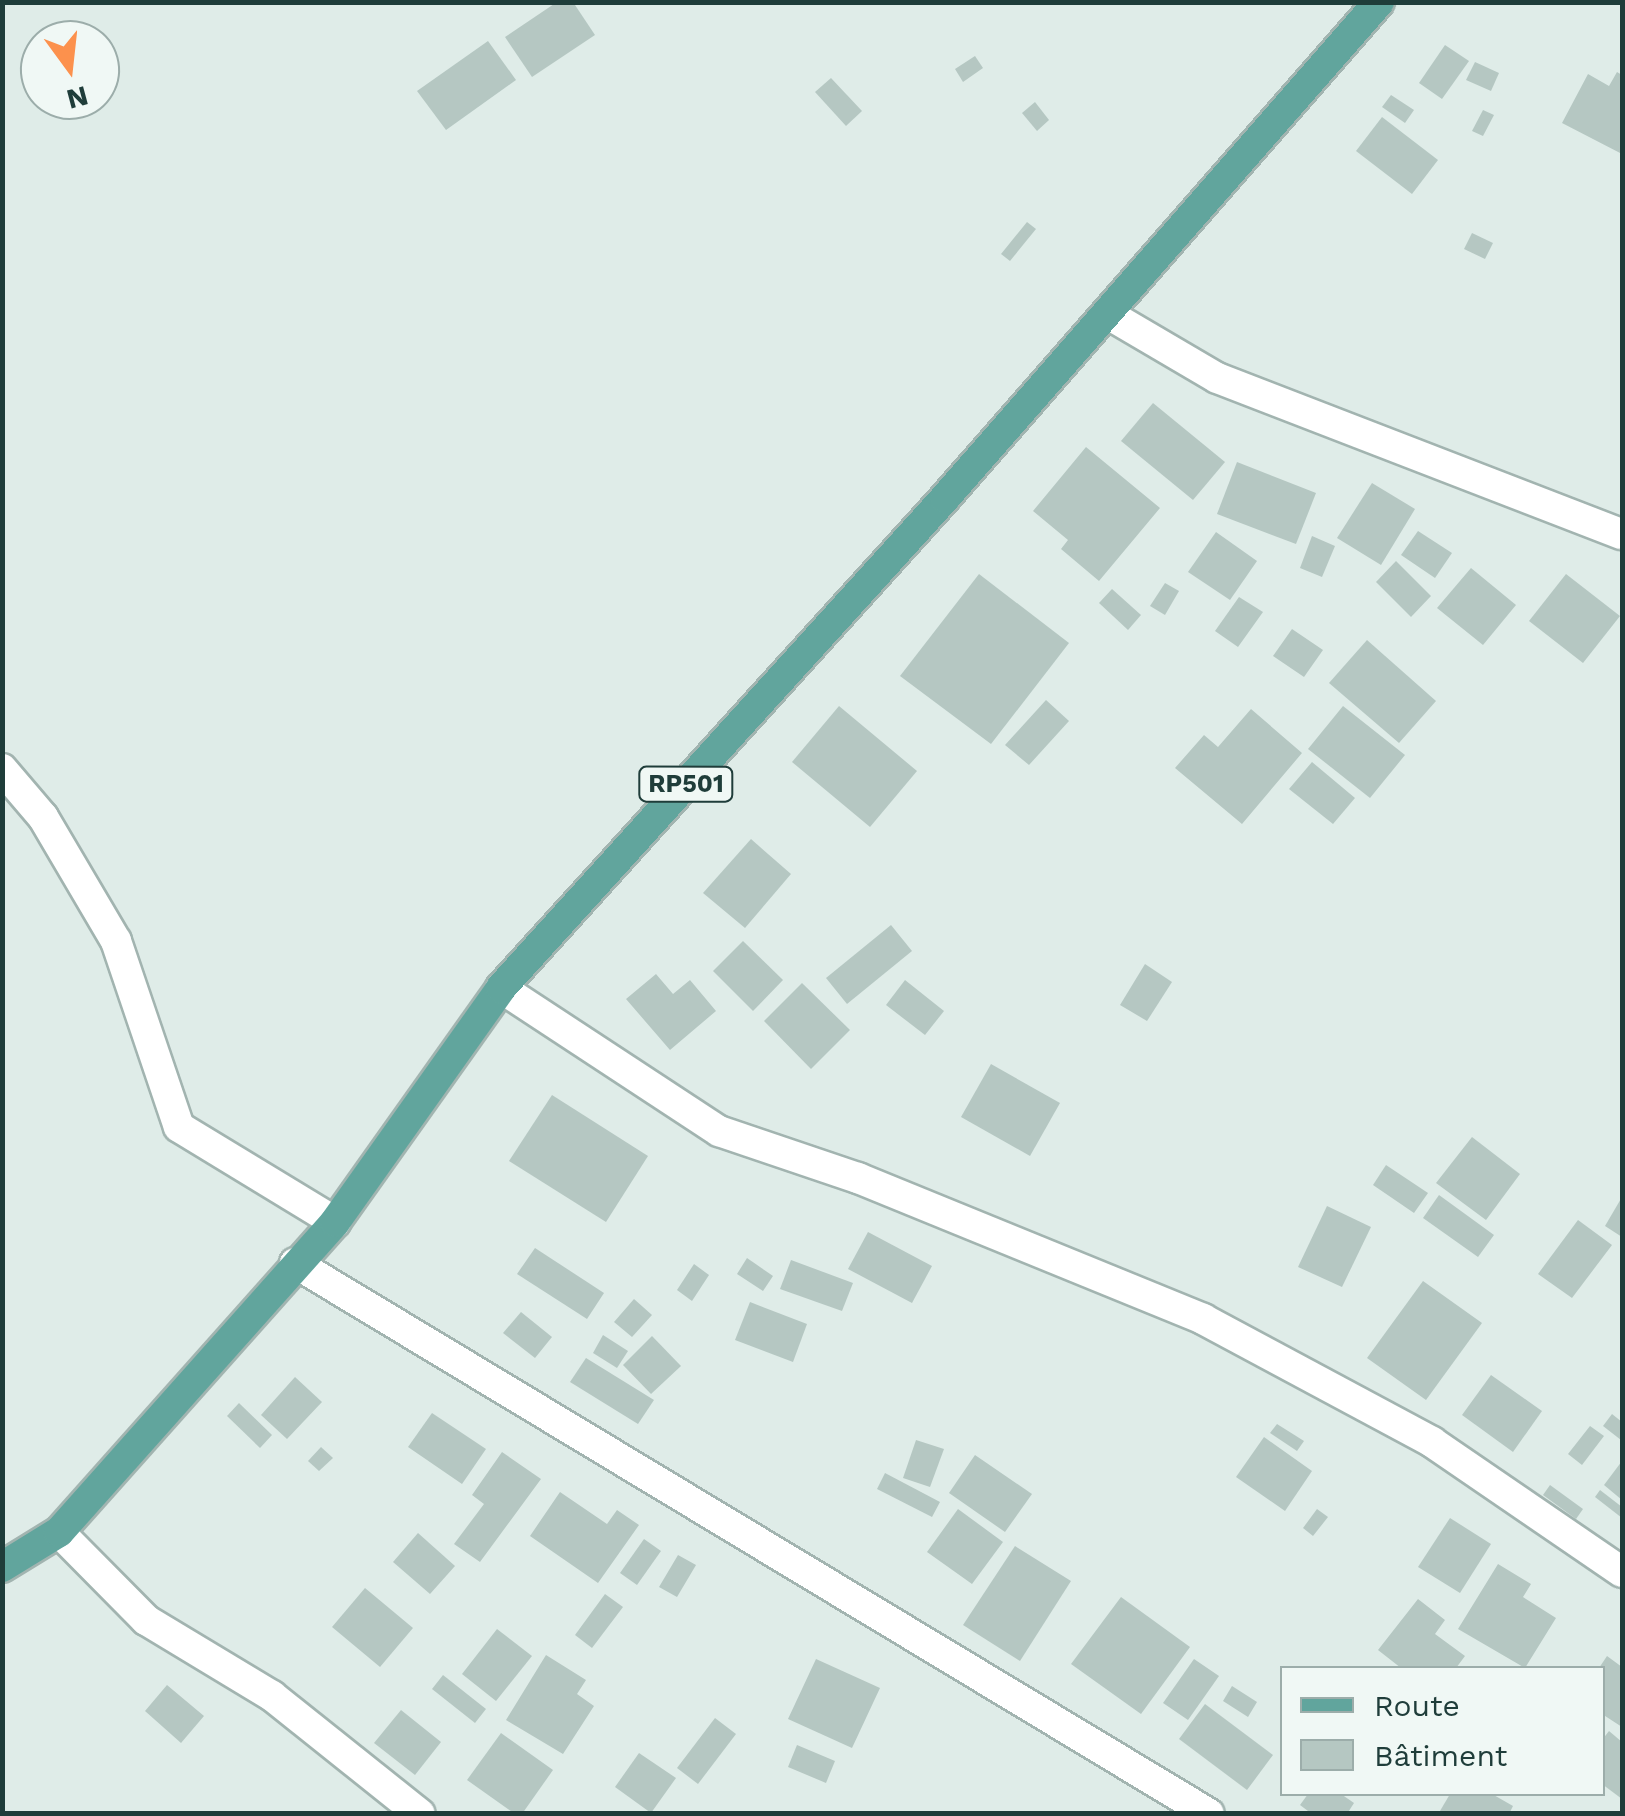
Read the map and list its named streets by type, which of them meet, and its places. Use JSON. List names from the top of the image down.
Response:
{
  "streets": {
    "main road": ["RP501"]
  },
  "legend": ["Route", "Bâtiment"],
  "north": "bottom"
}
